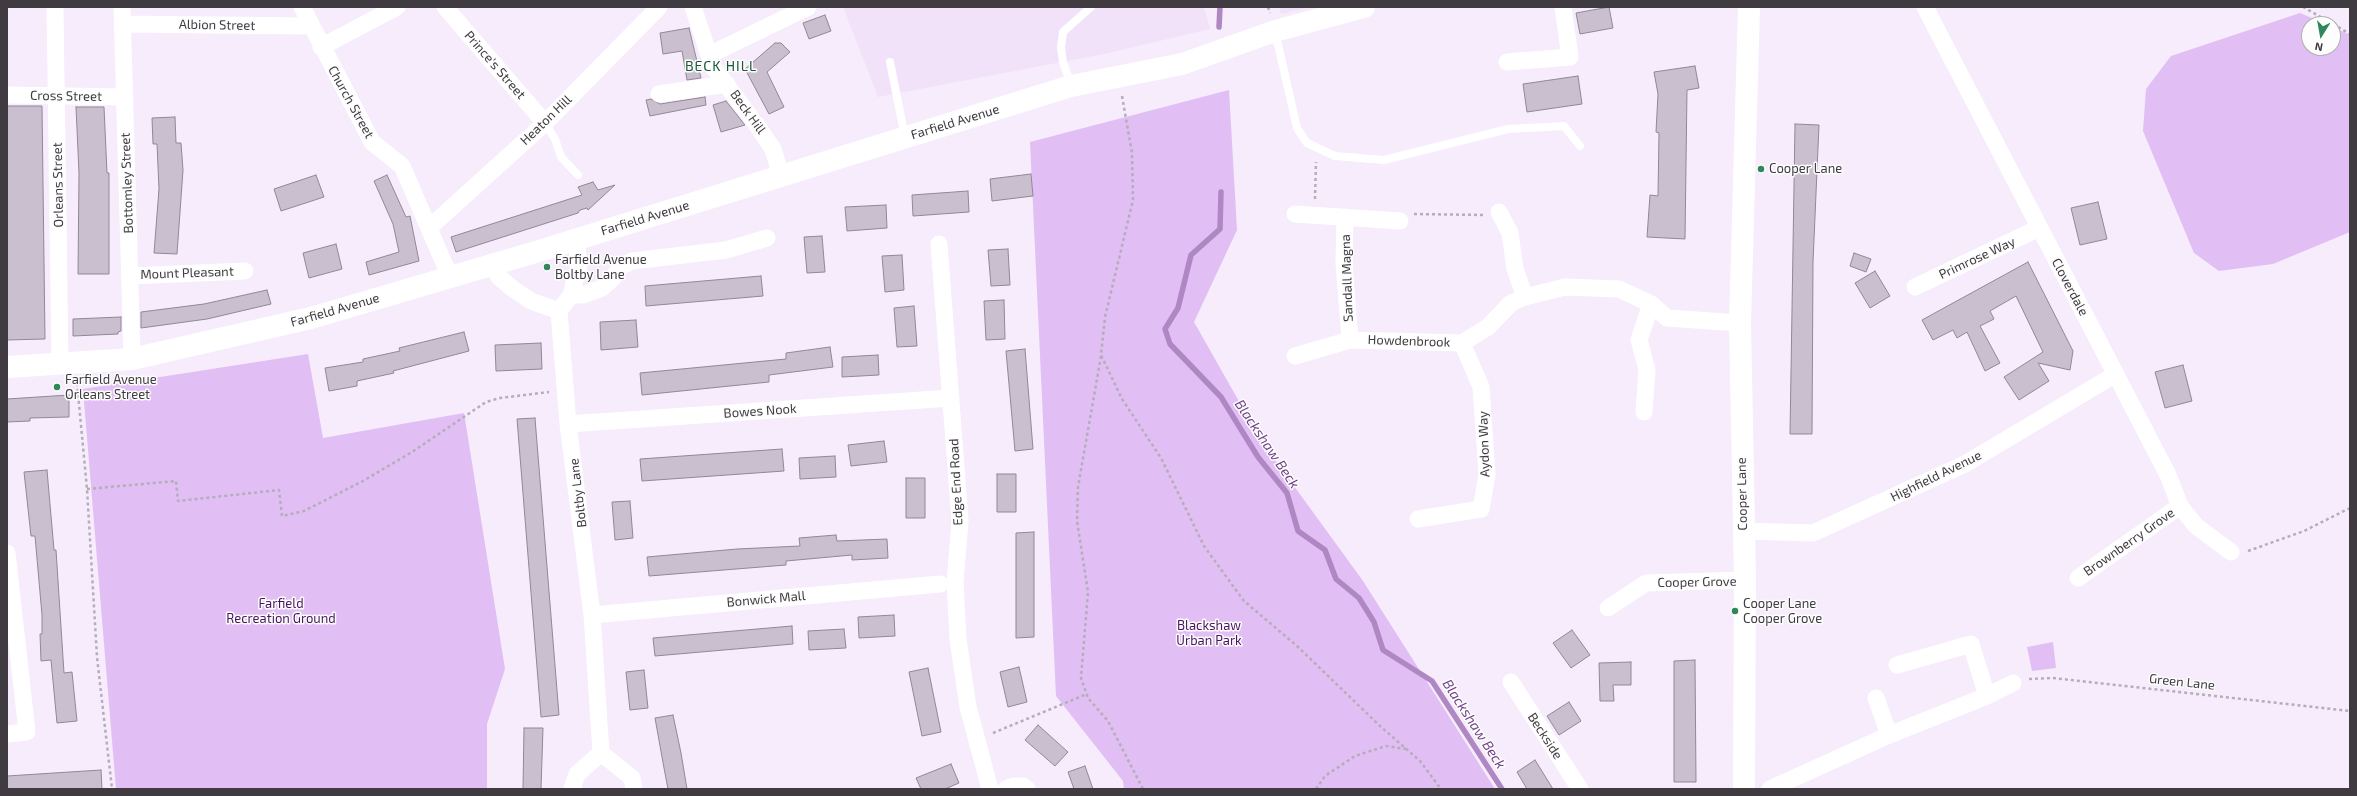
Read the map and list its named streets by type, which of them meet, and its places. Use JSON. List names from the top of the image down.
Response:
{
  "streets": {
    "street": [
      "Albion Street",
      "Prince's Street",
      "Cross Street",
      "Church Street",
      "Beck Hill",
      "Heaton Hill",
      "Farfield Avenue",
      "Bottomley Street",
      "Orleans Street",
      "Primrose Way",
      "Mount Pleasant",
      "Sandall Magna",
      "Cloverdale",
      "Howdenbrook",
      "Bowes Nook",
      "Aydon Way",
      "Highfield Avenue",
      "Edge End Road",
      "Boltby Lane",
      "Cooper Lane",
      "Brownberry Grove",
      "Cooper Grove",
      "Bonwick Mall",
      "Beckside"
    ],
    "path": ["Green Lane"]
  },
  "crossings": [
    ["Albion Street", "Church Street"],
    ["Albion Street", "Bottomley Street"],
    ["Prince's Street", "Heaton Hill"],
    ["Cross Street", "Bottomley Street"],
    ["Cross Street", "Orleans Street"],
    ["Church Street", "Heaton Hill"],
    ["Church Street", "Farfield Avenue"],
    ["Beck Hill", "Farfield Avenue"],
    ["Farfield Avenue", "Bottomley Street"],
    ["Farfield Avenue", "Orleans Street"],
    ["Bottomley Street", "Mount Pleasant"],
    ["Primrose Way", "Cloverdale"],
    ["Sandall Magna", "Howdenbrook"],
    ["Cloverdale", "Highfield Avenue"],
    ["Cloverdale", "Brownberry Grove"],
    ["Howdenbrook", "Aydon Way"],
    ["Howdenbrook", "Cooper Lane"],
    ["Bowes Nook", "Edge End Road"],
    ["Bowes Nook", "Boltby Lane"],
    ["Highfield Avenue", "Cooper Lane"],
    ["Boltby Lane", "Bonwick Mall"],
    ["Cooper Lane", "Cooper Grove"]
  ],
  "districts": ["BECK HILL"],
  "water": ["Blackshaw Beck"],
  "parks": ["Farfield Recreation Ground", "Blackshaw Urban Park"],
  "places": [
    "Cooper Lane",
    "Farfield Avenue Boltby Lane",
    "Farfield Avenue Orleans Street",
    "Cooper Lane Cooper Grove"
  ],
  "north": "bottom"
}
